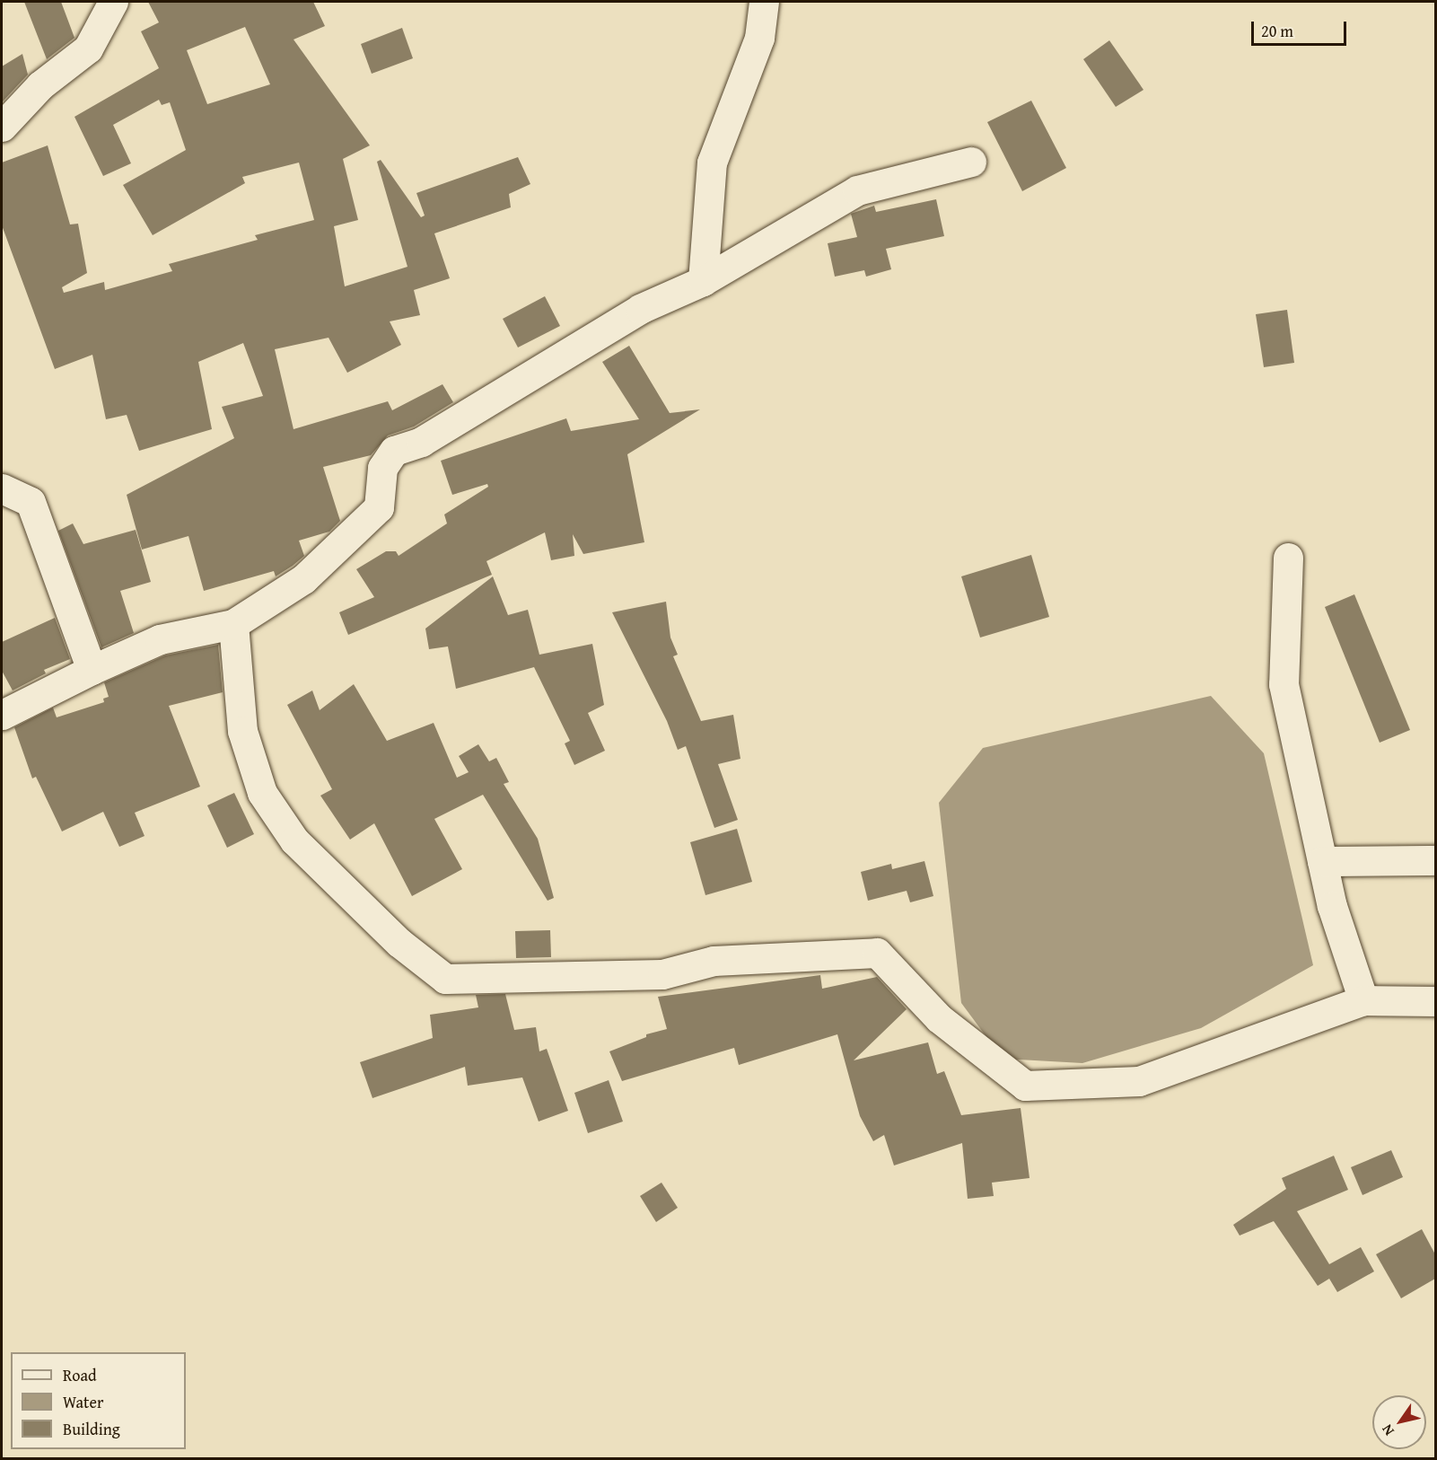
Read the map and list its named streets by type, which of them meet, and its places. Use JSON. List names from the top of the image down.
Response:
{
  "legend": ["Road", "Water", "Building"],
  "scale_bar": "20 m",
  "north": "bottom left"
}
